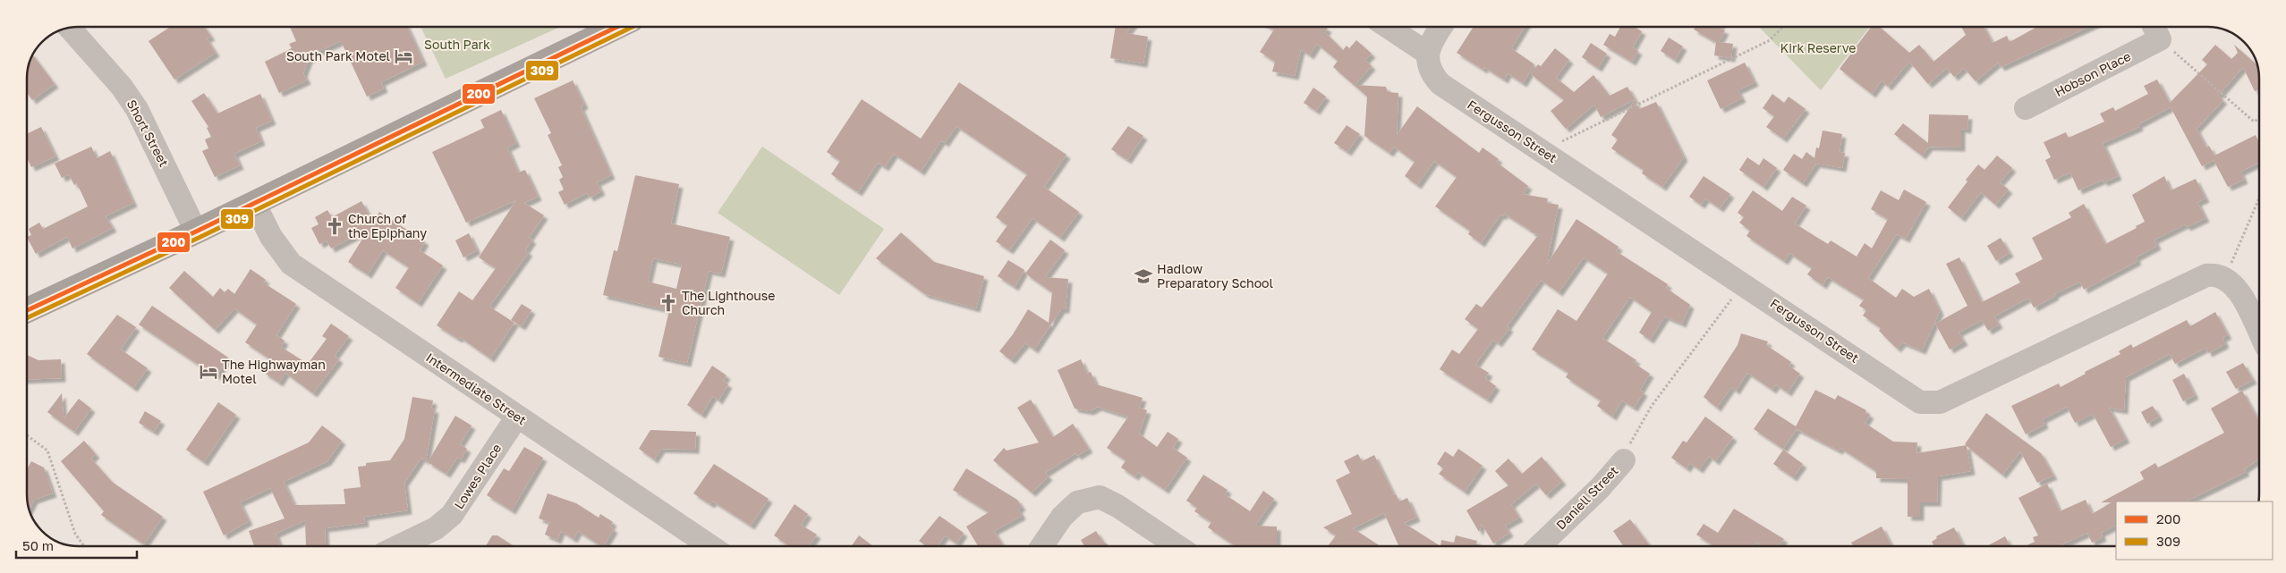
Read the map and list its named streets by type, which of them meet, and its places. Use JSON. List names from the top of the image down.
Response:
{
  "streets": {
    "street": [
      "Hobson Place",
      "Fergusson Street",
      "Short Street",
      "Intermediate Street",
      "Lowes Place",
      "Daniell Street"
    ]
  },
  "crossings": [
    ["Intermediate Street", "Lowes Place"]
  ],
  "parks": ["South Park", "Kirk Reserve"],
  "places": {
    "hotel": ["South Park Motel", "The Highwayman Motel"],
    "church": ["Church of the Epiphany", "The Lighthouse Church"],
    "school or university": ["Hadlow Preparatory School"]
  },
  "lines": ["transit line 200", "transit line 309"],
  "legend": ["200", "309"],
  "scale_bar": "50 m"
}
